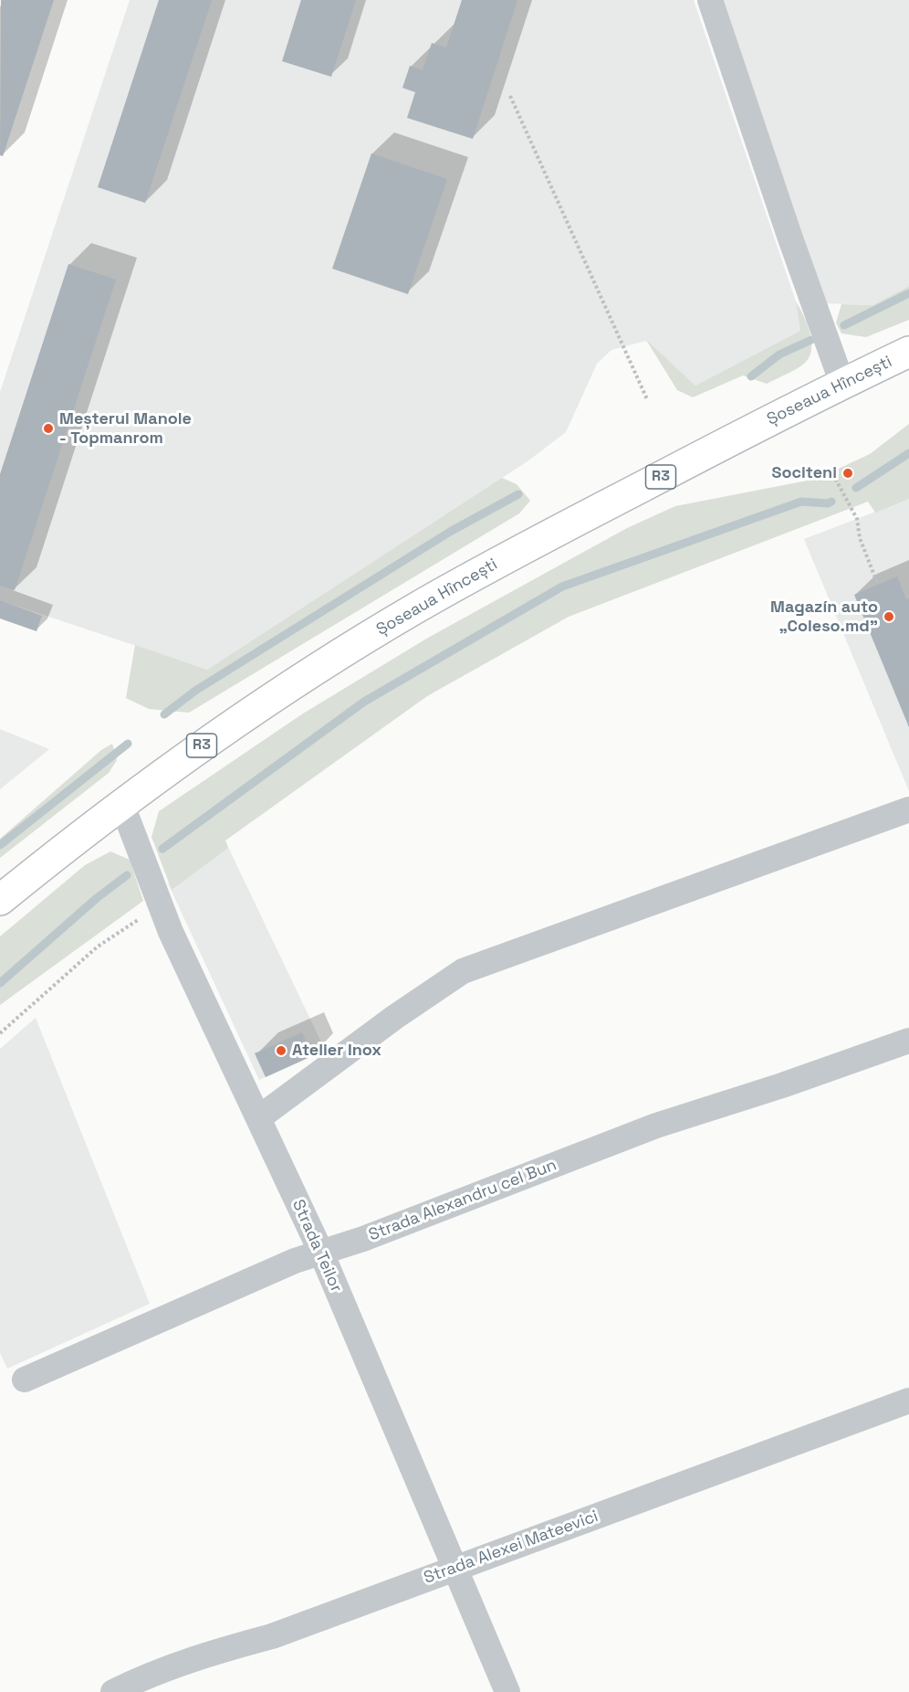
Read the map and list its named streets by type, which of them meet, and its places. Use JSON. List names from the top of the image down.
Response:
{
  "streets": {
    "highway": ["Șoseaua Hîncești", "R3"],
    "street": ["Strada Alexandru cel Bun", "Strada Teilor", "Strada Alexei Mateevici"]
  },
  "crossings": [
    ["Șoseaua Hîncești", "Strada Teilor"],
    ["Strada Alexandru cel Bun", "Strada Teilor"],
    ["Strada Teilor", "Strada Alexei Mateevici"]
  ],
  "places": [
    "Meșterul Manole - Topmanrom",
    "Sociteni",
    "Magazín auto „Coleso.md”",
    "Atelier Inox"
  ]
}
